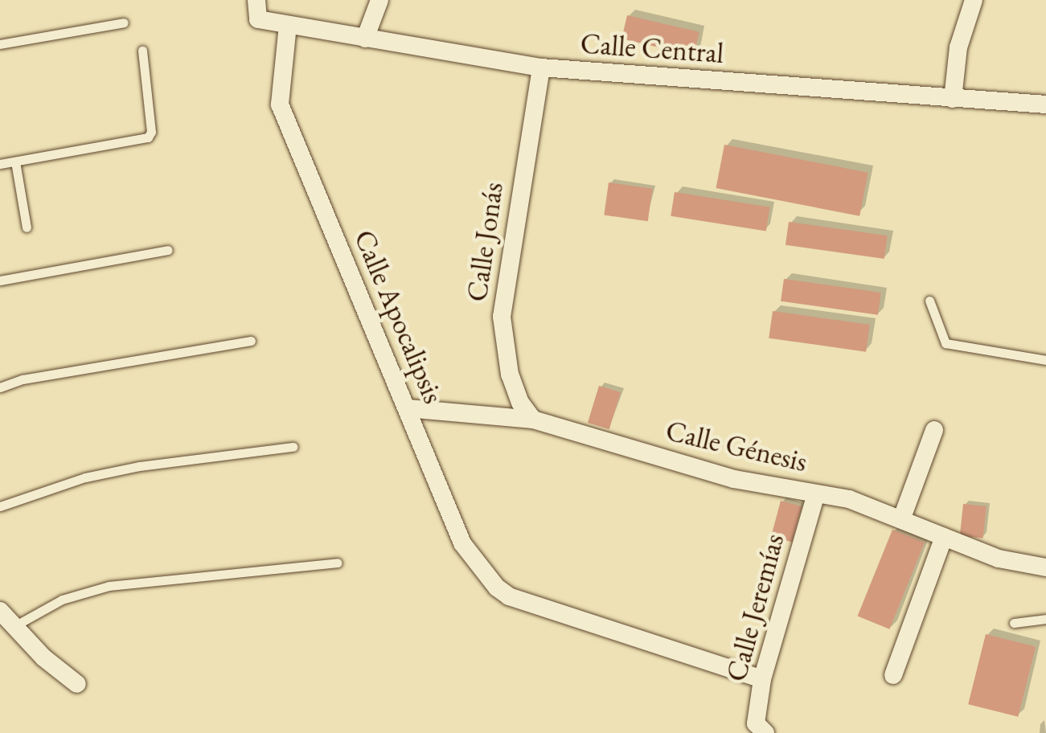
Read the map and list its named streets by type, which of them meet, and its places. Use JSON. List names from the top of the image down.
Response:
{
  "streets": {
    "street": [
      "Calle Central",
      "Calle Jonás",
      "Calle Apocalipsis",
      "Calle Génesis",
      "Calle Jeremías"
    ]
  },
  "crossings": [
    ["Calle Central", "Calle Jonás"],
    ["Calle Central", "Calle Apocalipsis"],
    ["Calle Jonás", "Calle Génesis"],
    ["Calle Apocalipsis", "Calle Génesis"],
    ["Calle Apocalipsis", "Calle Jeremías"],
    ["Calle Génesis", "Calle Jeremías"]
  ]
}
